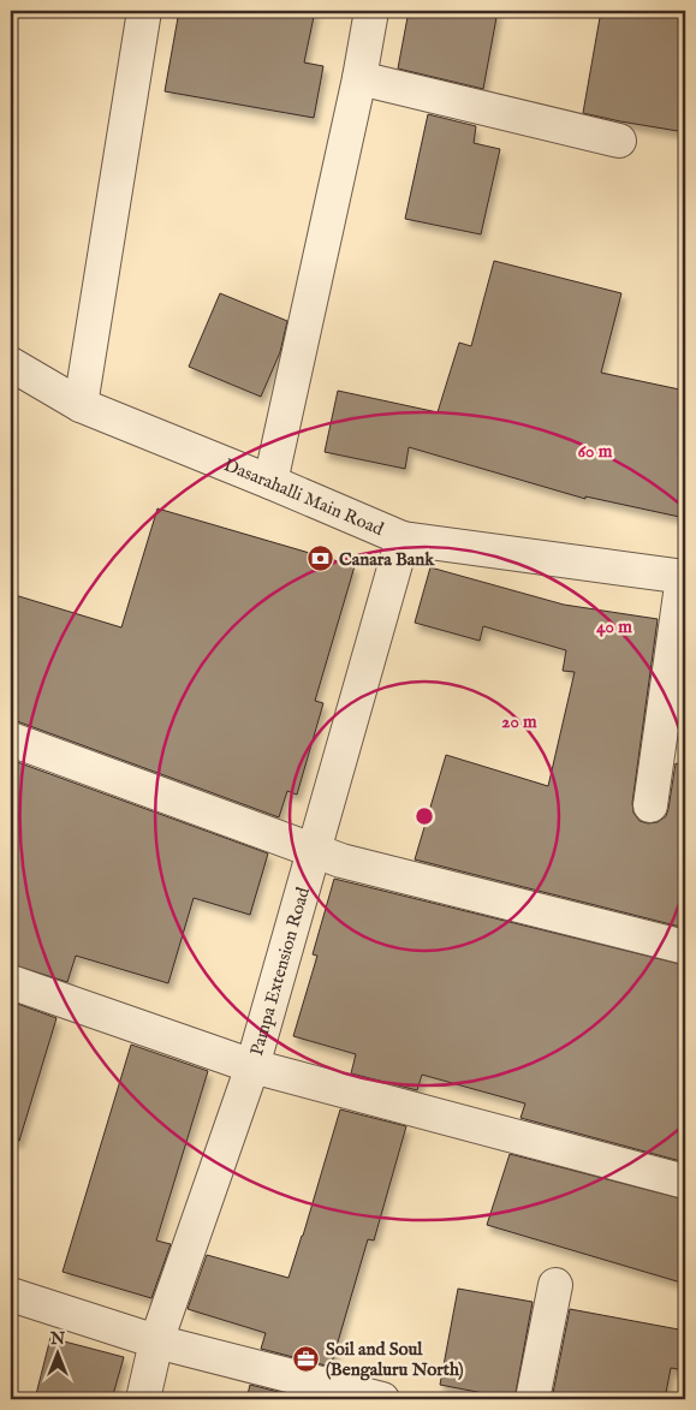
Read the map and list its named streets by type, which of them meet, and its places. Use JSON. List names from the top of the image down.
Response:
{
  "streets": {
    "street": ["Dasarahalli Main Road", "Pampa Extension Road"]
  },
  "crossings": [
    ["Dasarahalli Main Road", "Pampa Extension Road"]
  ],
  "places": {
    "bank": ["Canara Bank"],
    "office": ["Soil and Soul (Bengaluru North)"]
  },
  "north": "top",
  "rings": ["60 m", "40 m", "20 m"]
}
